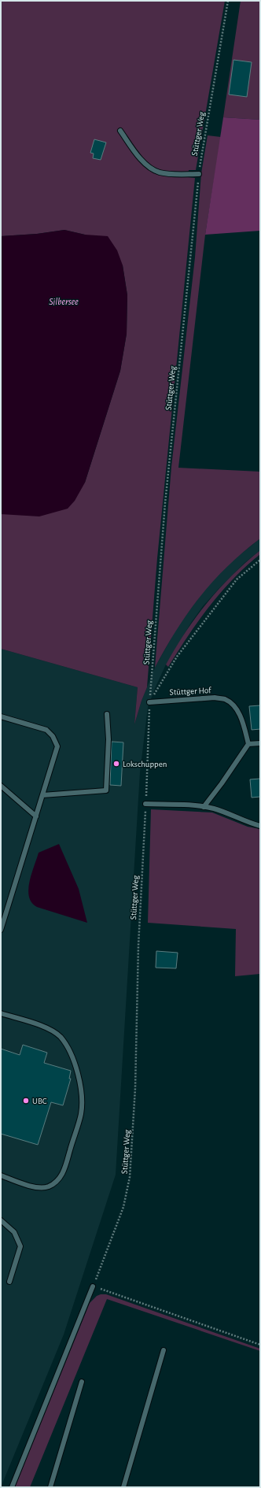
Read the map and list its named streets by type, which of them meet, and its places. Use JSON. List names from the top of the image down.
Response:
{
  "streets": {
    "lane": ["Stüttger Hof"],
    "path": ["Stüttger Weg"]
  },
  "crossings": [
    ["Stüttger Weg", "Stüttger Hof"]
  ],
  "water": ["Silbersee"],
  "places": ["Lokschuppen", "UBC"]
}
